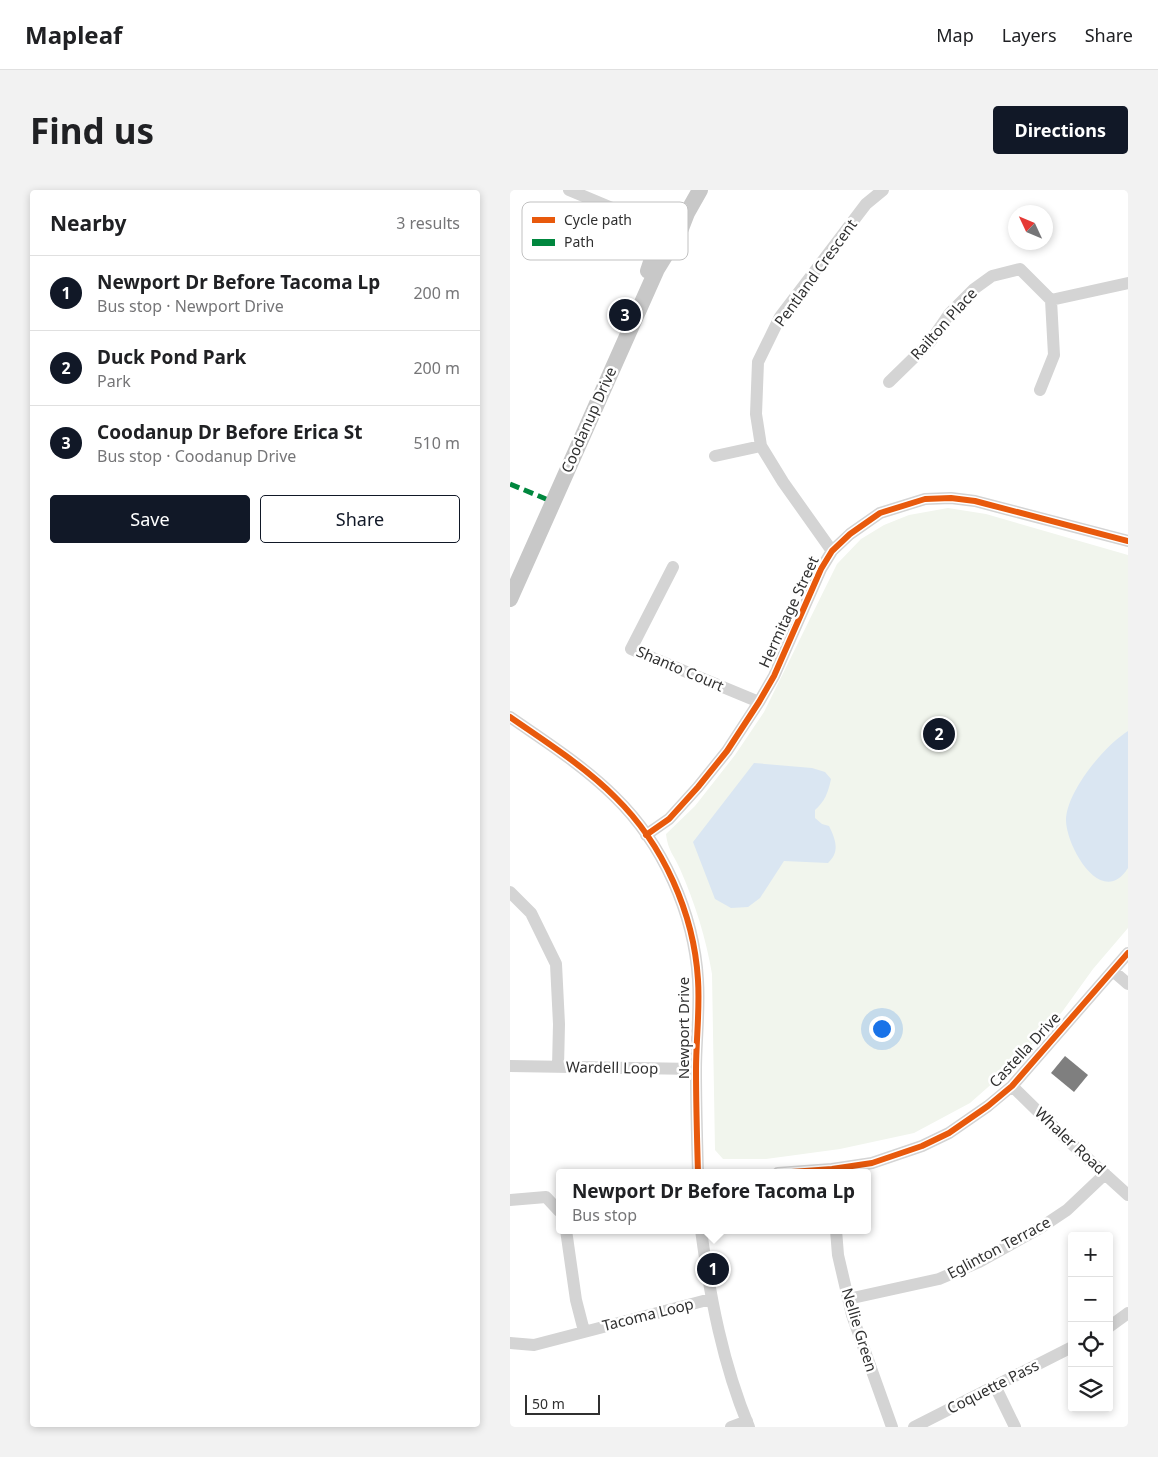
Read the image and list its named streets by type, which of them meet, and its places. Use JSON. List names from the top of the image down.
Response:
{
  "streets": {
    "main road": ["Coodanup Drive"],
    "street": [
      "Pentland Crescent",
      "Railton Place",
      "Hermitage Street",
      "Shanto Court",
      "Newport Drive",
      "Castella Drive",
      "Wardell Loop",
      "Whaler Road",
      "Eglinton Terrace",
      "Tacoma Loop",
      "Nellie Green",
      "Coquette Pass"
    ]
  },
  "crossings": [
    ["Pentland Crescent", "Hermitage Street"],
    ["Hermitage Street", "Shanto Court"],
    ["Hermitage Street", "Newport Drive"],
    ["Newport Drive", "Wardell Loop"],
    ["Castella Drive", "Whaler Road"],
    ["Whaler Road", "Eglinton Terrace"],
    ["Eglinton Terrace", "Nellie Green"]
  ],
  "legend": ["Cycle path", "Path"],
  "scale_bar": "50 m",
  "north": "top left",
  "page": {
    "header": "Mapleaf",
    "nav": ["Map", "Layers", "Share"],
    "buttons": [
      "Directions",
      ["Save", "Share"]
    ],
    "title": "Find us",
    "heading": ["Nearby", "3 results"],
    "list": [
      {
        "mark": "1",
        "name": "Newport Dr Before Tacoma Lp",
        "note": "Bus stop · Newport Drive",
        "value": "200 m"
      },
      {
        "mark": "2",
        "name": "Duck Pond Park",
        "note": "Park",
        "value": "200 m"
      },
      {
        "mark": "3",
        "name": "Coodanup Dr Before Erica St",
        "note": "Bus stop · Coodanup Drive",
        "value": "510 m"
      }
    ],
    "pins": ["3", "2", "1"],
    "popup": ["Newport Dr Before Tacoma Lp", "Bus stop"],
    "map_buttons": ["+", "−"],
    "scale": "50 m"
  }
}
